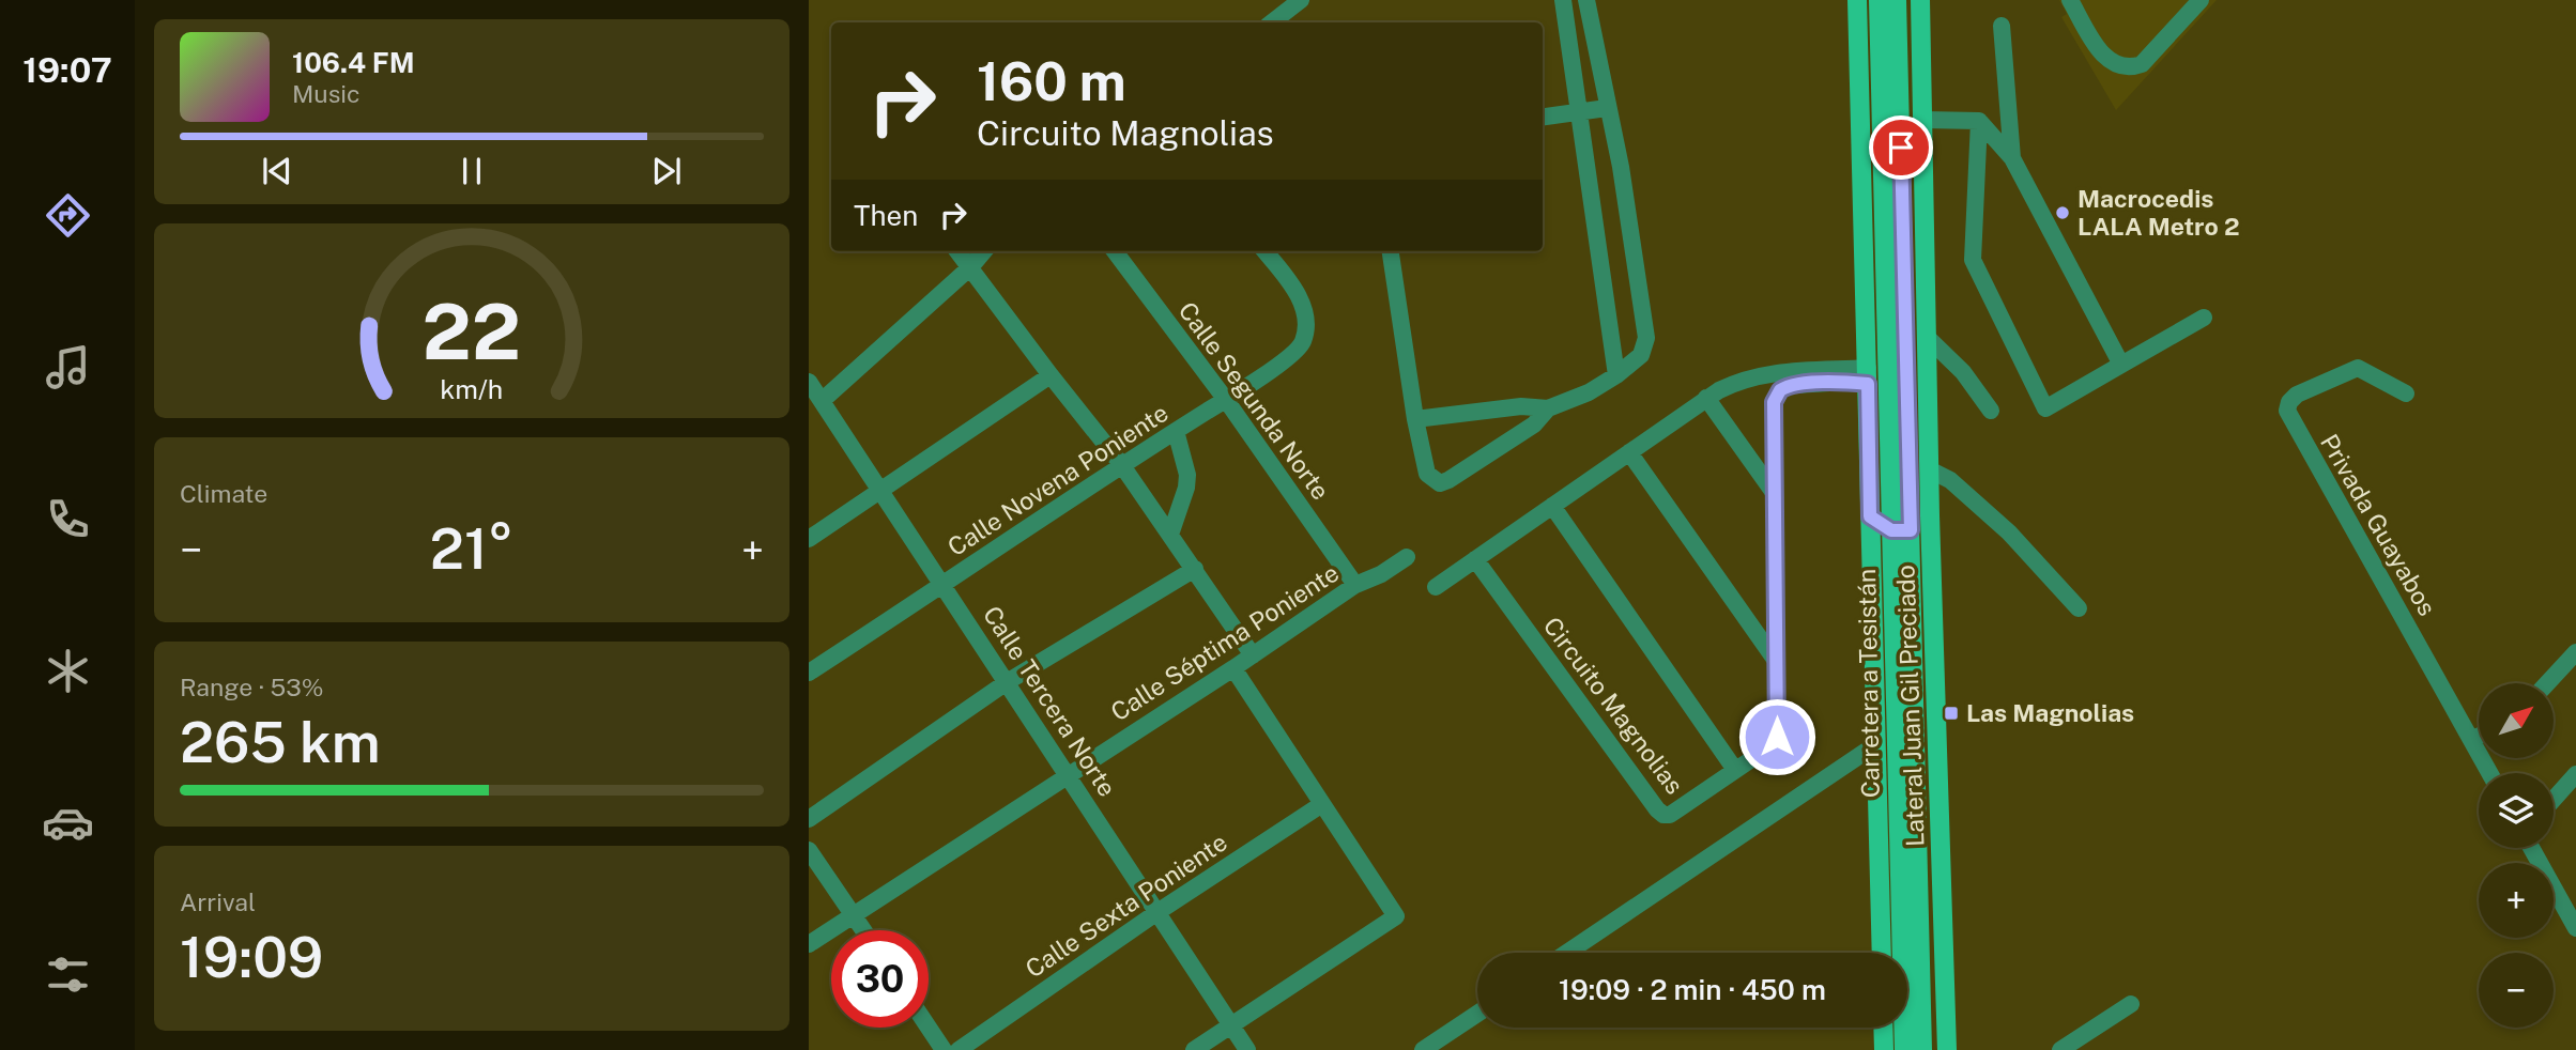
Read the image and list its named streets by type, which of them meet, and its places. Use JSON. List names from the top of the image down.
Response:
{
  "streets": {
    "main road": ["Carretera a Tesistán", "Lateral Juan Gil Preciado"],
    "street": [
      "Calle Segunda Norte",
      "Calle Novena Poniente",
      "Privada Guayabos",
      "Calle Séptima Poniente",
      "Calle Tercera Norte",
      "Circuito Magnolias",
      "Calle Sexta Poniente"
    ]
  },
  "crossings": [
    ["Calle Segunda Norte", "Calle Novena Poniente"],
    ["Calle Segunda Norte", "Calle Séptima Poniente"],
    ["Calle Novena Poniente", "Calle Tercera Norte"],
    ["Calle Séptima Poniente", "Calle Tercera Norte"],
    ["Calle Tercera Norte", "Calle Sexta Poniente"],
    ["Circuito Magnolias", "Lateral Juan Gil Preciado"]
  ],
  "places": {
    "other": ["Macrocedis LALA Metro 2"],
    "transit": ["Las Magnolias"]
  },
  "north": "top right",
  "page": {
    "tabs": "19:07",
    "turn": ["160 m", "Circuito Magnolias"],
    "song": ["106.4 FM", "Music"],
    "then": "Then",
    "tile": [
      "Climate",
      ["Range · 53%", "265 km"],
      ["Arrival", "19:09"]
    ],
    "heat": ["−", "21°", "+"],
    "map_buttons": ["+", "−"],
    "limit": "30",
    "trip": "19:09 · 2 min · 450 m",
    "gauge": ["22", "km/h"]
  }
}
